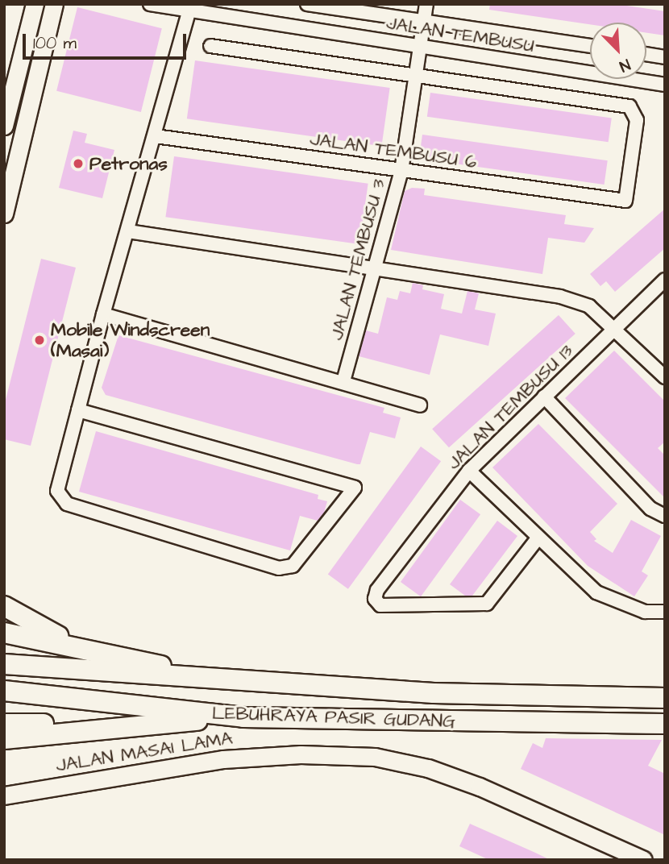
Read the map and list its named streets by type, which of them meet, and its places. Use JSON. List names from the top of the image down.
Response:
{
  "streets": {
    "highway": ["LEBUHRAYA PASIR GUDANG"],
    "main road": ["JALAN MASAI LAMA"],
    "street": [
      "JALAN TEMBUSU",
      "JALAN TEMBUSU 6",
      "JALAN TEMBUSU 3",
      "JALAN TEMBUSU 13"
    ]
  },
  "crossings": [
    ["JALAN TEMBUSU", "JALAN TEMBUSU 3"],
    ["JALAN TEMBUSU 6", "JALAN TEMBUSU 3"]
  ],
  "places": ["Petronas", "Mobile Windscreen (Masai)"],
  "scale_bar": "100 m",
  "north": "bottom right"
}
